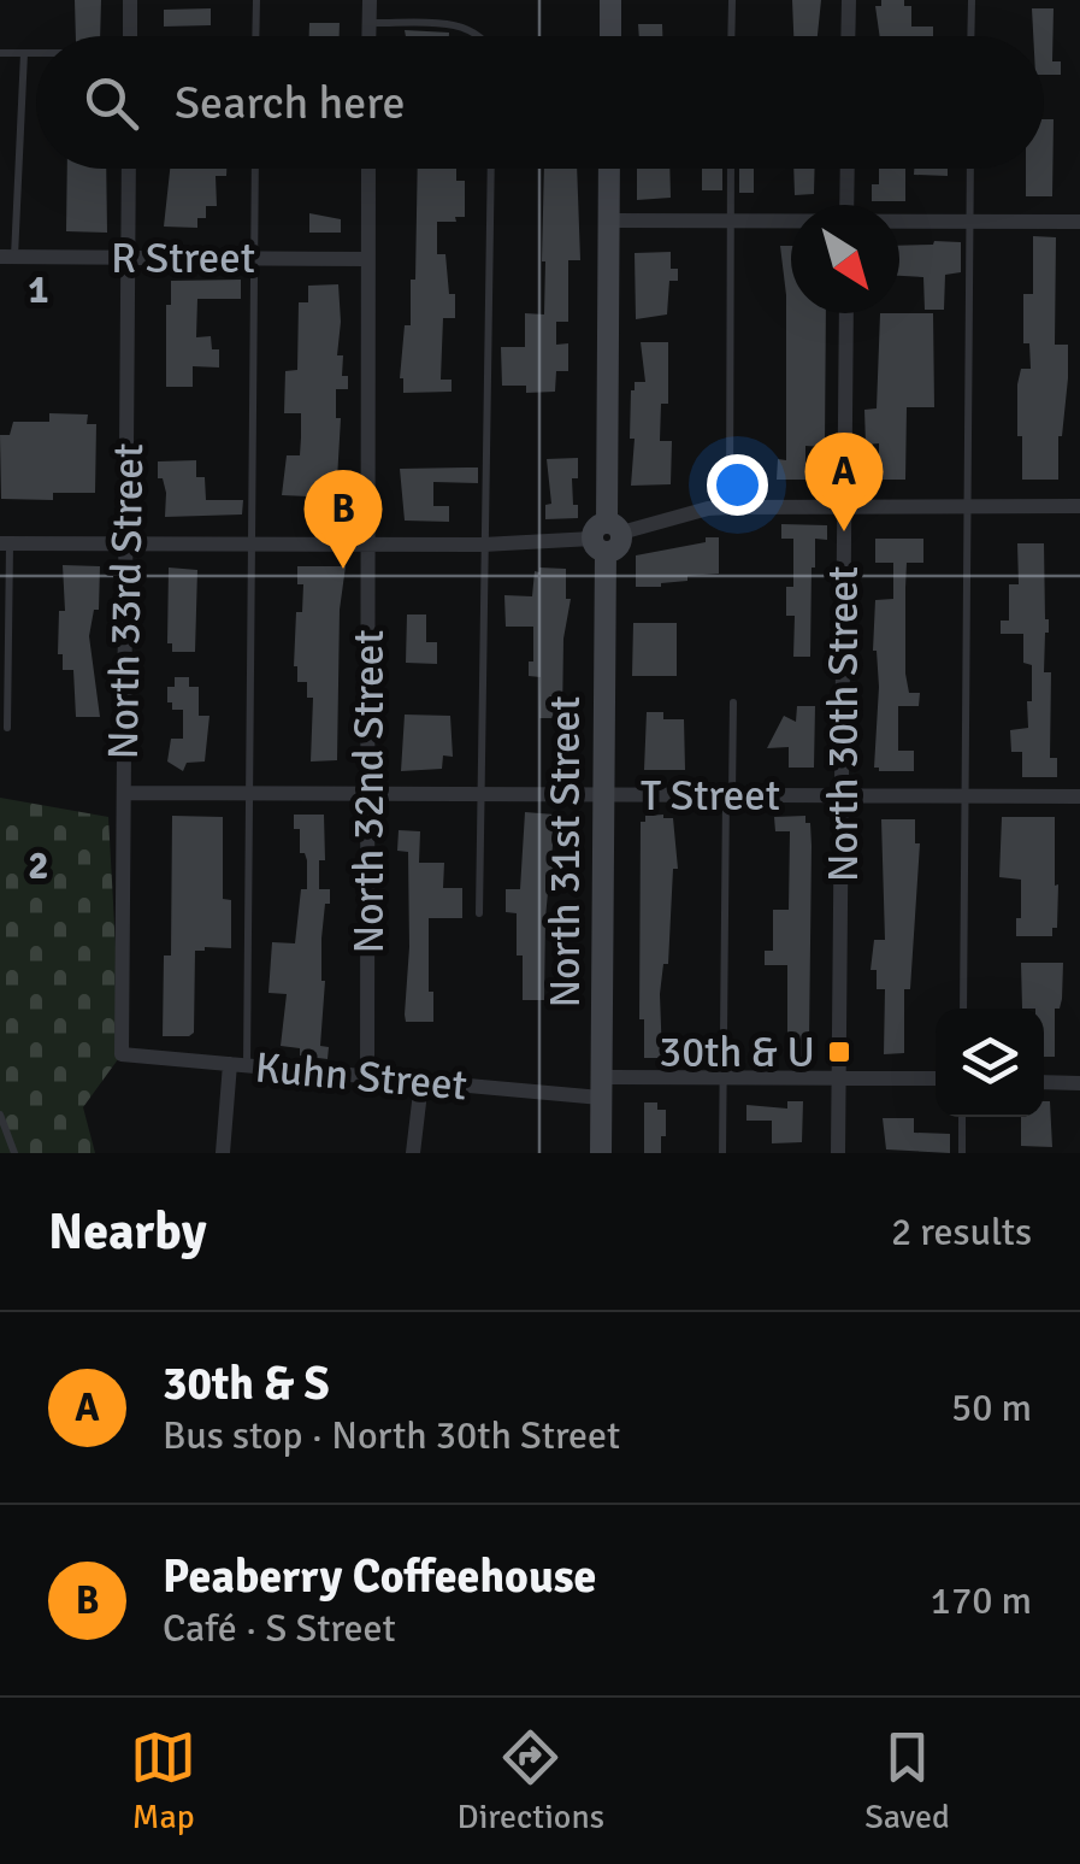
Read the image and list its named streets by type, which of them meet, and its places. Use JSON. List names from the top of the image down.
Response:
{
  "streets": {
    "street": [
      "R Street",
      "North 33rd Street",
      "North 30th Street",
      "North 32nd Street",
      "T Street",
      "North 31st Street",
      "Kuhn Street"
    ]
  },
  "crossings": [
    ["R Street", "North 33rd Street"],
    ["R Street", "North 32nd Street"],
    ["North 33rd Street", "T Street"],
    ["North 33rd Street", "Kuhn Street"],
    ["North 30th Street", "T Street"],
    ["North 30th Street", "Kuhn Street"],
    ["North 32nd Street", "T Street"],
    ["North 32nd Street", "Kuhn Street"],
    ["T Street", "North 31st Street"],
    ["North 31st Street", "Kuhn Street"]
  ],
  "places": {
    "transit": ["30th & U"]
  },
  "north": "bottom right",
  "page": {
    "search": "Search here",
    "pins": ["A", "B"],
    "heading": ["Nearby", "2 results"],
    "list": [
      {
        "mark": "A",
        "name": "30th & S",
        "note": "Bus stop · North 30th Street",
        "value": "50 m"
      },
      {
        "mark": "B",
        "name": "Peaberry Coffeehouse",
        "note": "Café · S Street",
        "value": "170 m"
      }
    ],
    "nav": ["Map", "Directions", "Saved"]
  },
  "grid": {
    "rows": ["1", "2"]
  }
}
